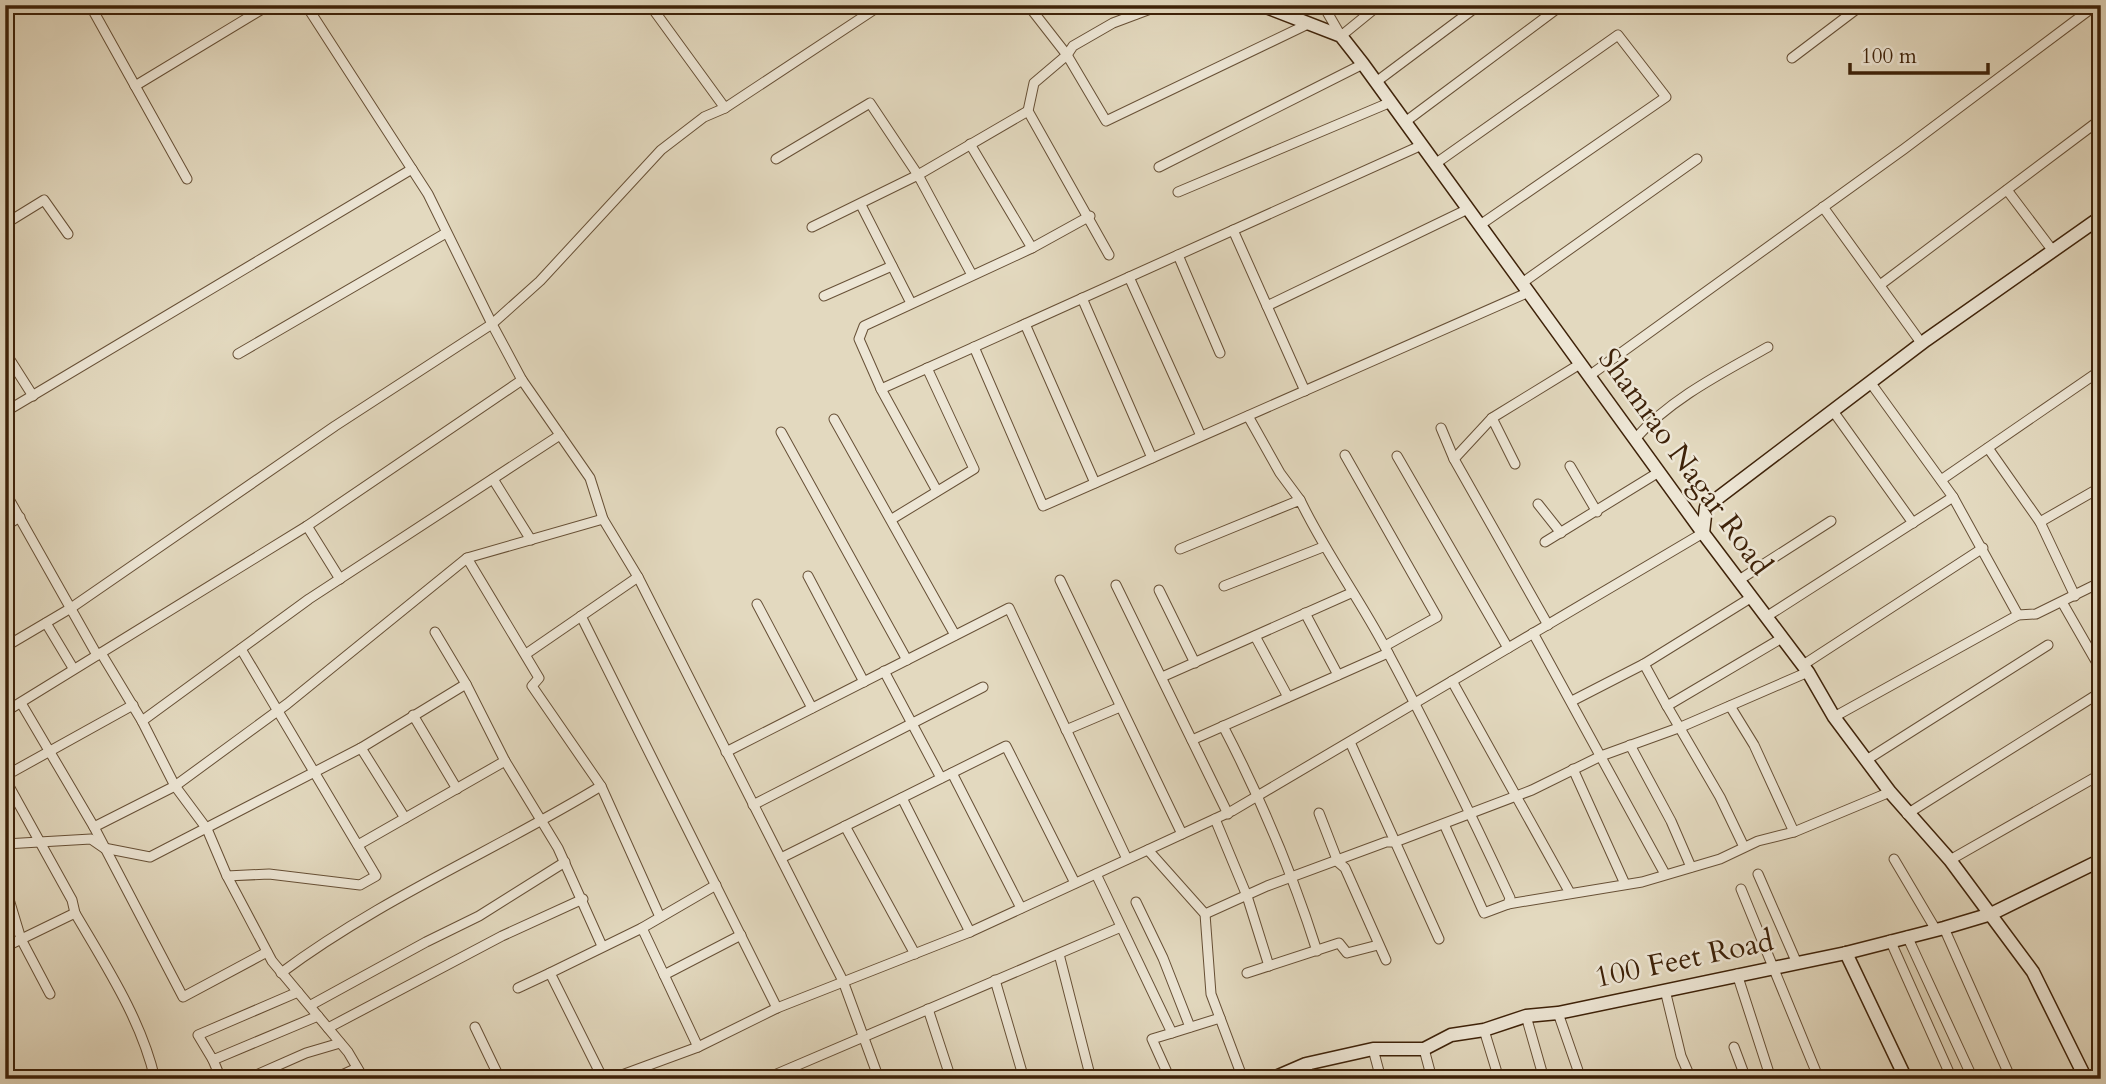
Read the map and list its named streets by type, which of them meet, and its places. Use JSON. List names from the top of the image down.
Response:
{
  "streets": {
    "street": ["Shamrao Nagar Road", "100 Feet Road"]
  },
  "crossings": [
    ["Shamrao Nagar Road", "100 Feet Road"]
  ],
  "scale_bar": "100 m"
}
